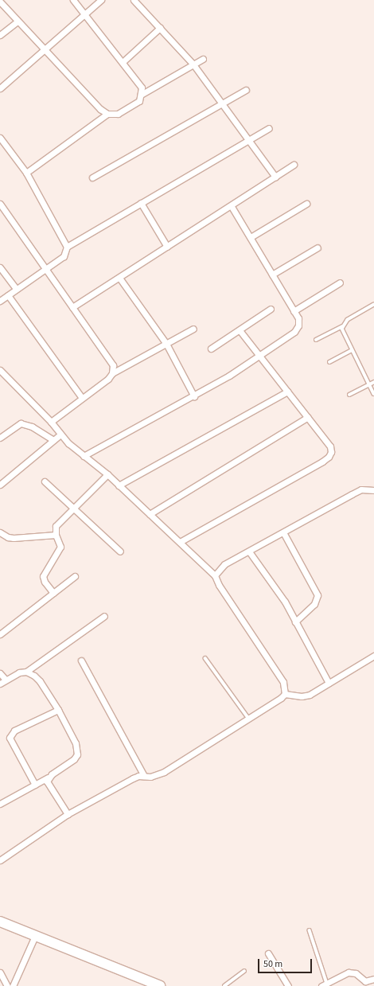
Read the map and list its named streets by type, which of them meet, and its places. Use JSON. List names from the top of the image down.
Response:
{
  "scale_bar": "50 m"
}
